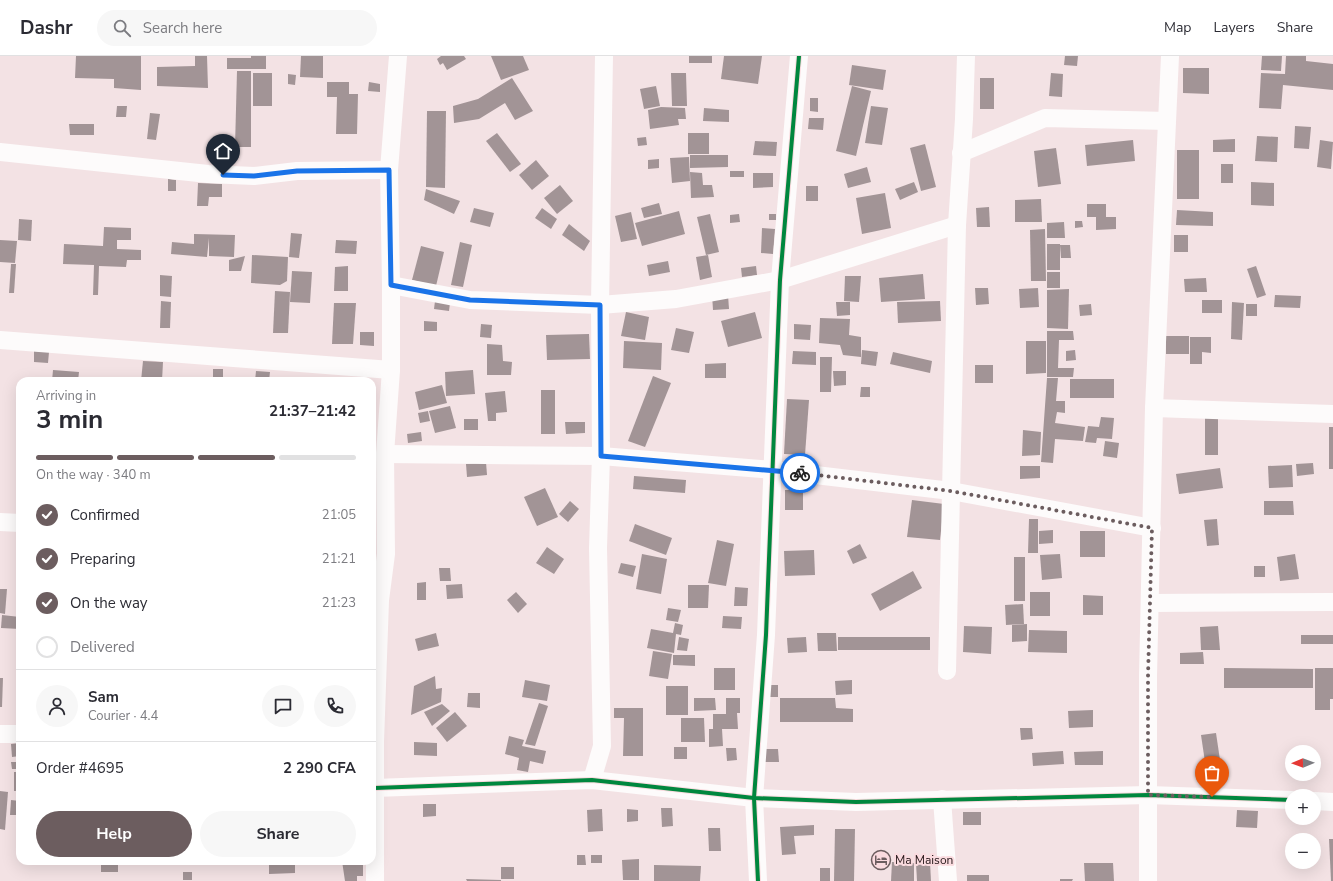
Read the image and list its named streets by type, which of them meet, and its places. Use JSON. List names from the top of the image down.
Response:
{
  "places": {
    "hotel": ["Ma Maison"]
  },
  "north": "left",
  "page": {
    "header": "Dashr",
    "search": "Search here",
    "nav": ["Map", "Layers", "Share"],
    "heading": ["3 min", "Arriving in", "21:37–21:42"],
    "panel": [
      "Sam",
      "Courier · 4.4",
      "Order #4695",
      "2 290 CFA"
    ],
    "bar": "On the way · 340 m",
    "list": [
      ["Confirmed", "21:05"],
      ["Preparing", "21:21"],
      ["On the way", "21:23"],
      "Delivered"
    ],
    "map_buttons": ["+", "−"],
    "buttons": ["Help", "Share"]
  }
}
